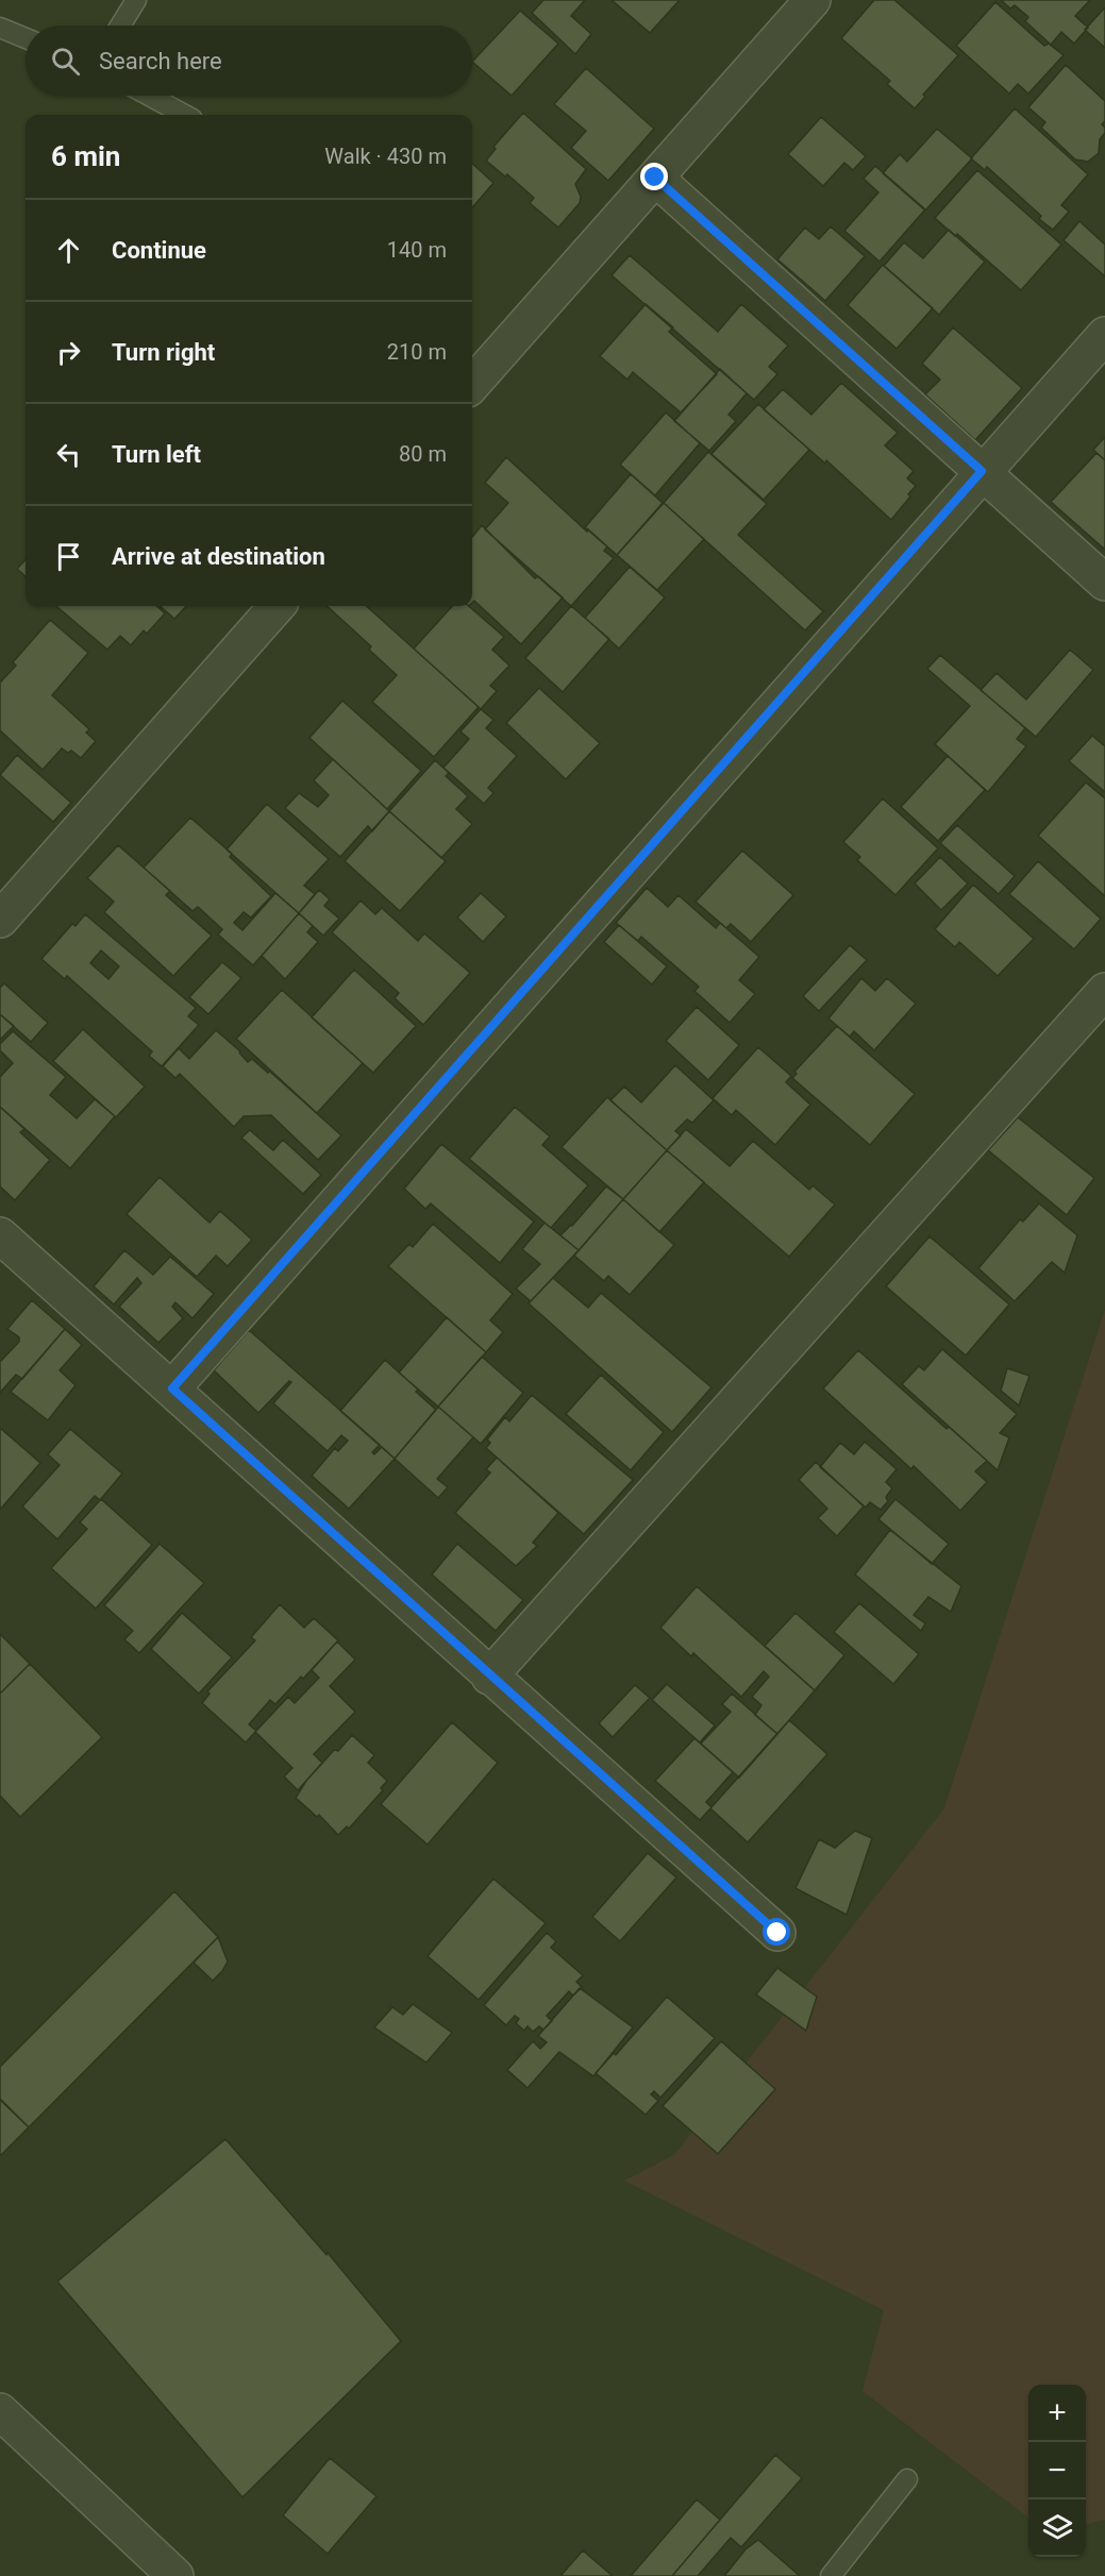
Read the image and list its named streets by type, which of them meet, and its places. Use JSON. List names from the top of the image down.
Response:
{
  "page": {
    "search": "Search here",
    "heading": ["6 min", "Walk · 430 m"],
    "list": [
      ["Continue", "140 m"],
      ["Turn right", "210 m"],
      ["Turn left", "80 m"],
      "Arrive at destination"
    ],
    "map_buttons": ["+", "−"]
  }
}
